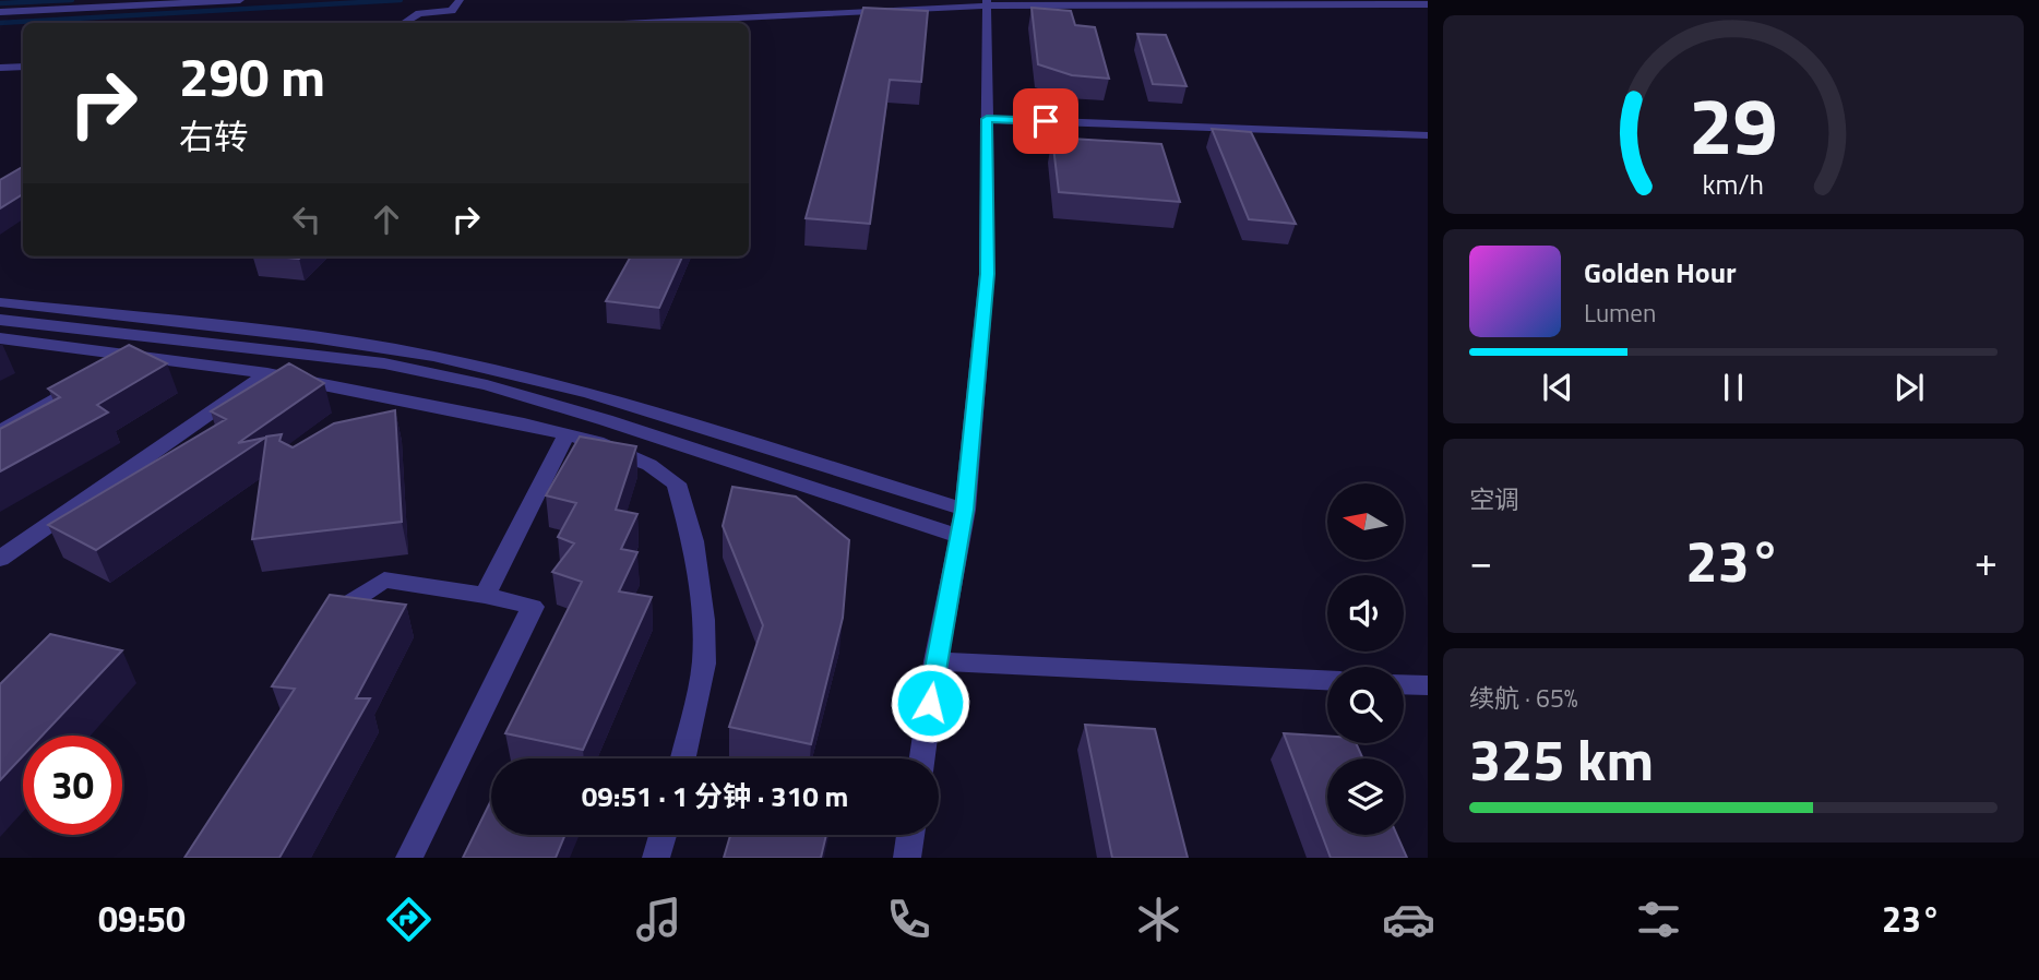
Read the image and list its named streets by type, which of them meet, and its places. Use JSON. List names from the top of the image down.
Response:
{
  "north": "left",
  "page": {
    "turn": ["290 m", "右转"],
    "song": ["Golden Hour", "Lumen"],
    "tile": [
      "空调",
      ["续航 · 65%", "325 km"]
    ],
    "heat": ["−", "23°", "+"],
    "limit": "30",
    "trip": "09:51 · 1 分钟 · 310 m",
    "tabs": ["09:50", "23°"],
    "gauge": ["29", "km/h"]
  }
}
